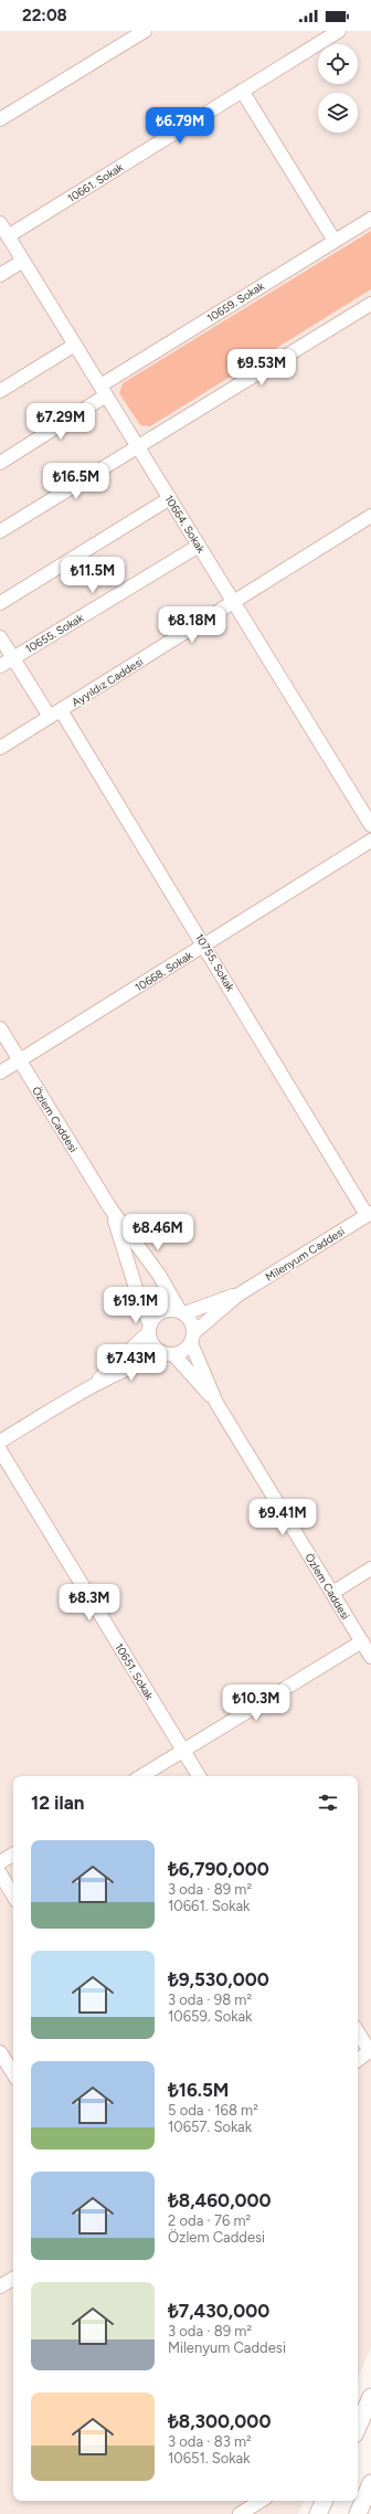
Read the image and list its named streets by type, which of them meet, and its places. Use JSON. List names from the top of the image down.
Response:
{
  "streets": {
    "street": [
      "10661. Sokak",
      "10659. Sokak",
      "10664. Sokak",
      "10655. Sokak",
      "Ayyıldız Caddesi",
      "10755. Sokak",
      "10668. Sokak",
      "Özlem Caddesi",
      "Milenyum Caddesi",
      "10651. Sokak"
    ]
  },
  "crossings": [
    ["10661. Sokak", "10664. Sokak"],
    ["10659. Sokak", "10664. Sokak"],
    ["10664. Sokak", "10655. Sokak"],
    ["10664. Sokak", "Ayyıldız Caddesi"],
    ["10655. Sokak", "10755. Sokak"],
    ["Ayyıldız Caddesi", "10755. Sokak"],
    ["10755. Sokak", "10668. Sokak"],
    ["10755. Sokak", "Milenyum Caddesi"],
    ["10668. Sokak", "Özlem Caddesi"]
  ],
  "page": {
    "status": "22:08",
    "price": [
      "₺6.79M",
      "₺9.53M",
      "₺7.29M",
      "₺16.5M",
      "₺11.5M",
      "₺8.18M",
      "₺8.46M",
      "₺19.1M",
      "₺7.43M",
      "₺9.41M",
      "₺8.3M",
      "₺10.3M"
    ],
    "heading": "12 ilan",
    "list": [
      {
        "name": "₺6,790,000",
        "note": "3 oda · 89 m² · 10661. Sokak"
      },
      {
        "name": "₺9,530,000",
        "note": "3 oda · 98 m² · 10659. Sokak"
      },
      {
        "name": "₺16.5M",
        "note": "5 oda · 168 m² · 10657. Sokak"
      },
      {
        "name": "₺8,460,000",
        "note": "2 oda · 76 m² · Özlem Caddesi"
      },
      {
        "name": "₺7,430,000",
        "note": "3 oda · 89 m² · Milenyum Caddesi"
      },
      {
        "name": "₺8,300,000",
        "note": "3 oda · 83 m² · 10651. Sokak"
      }
    ]
  }
}
